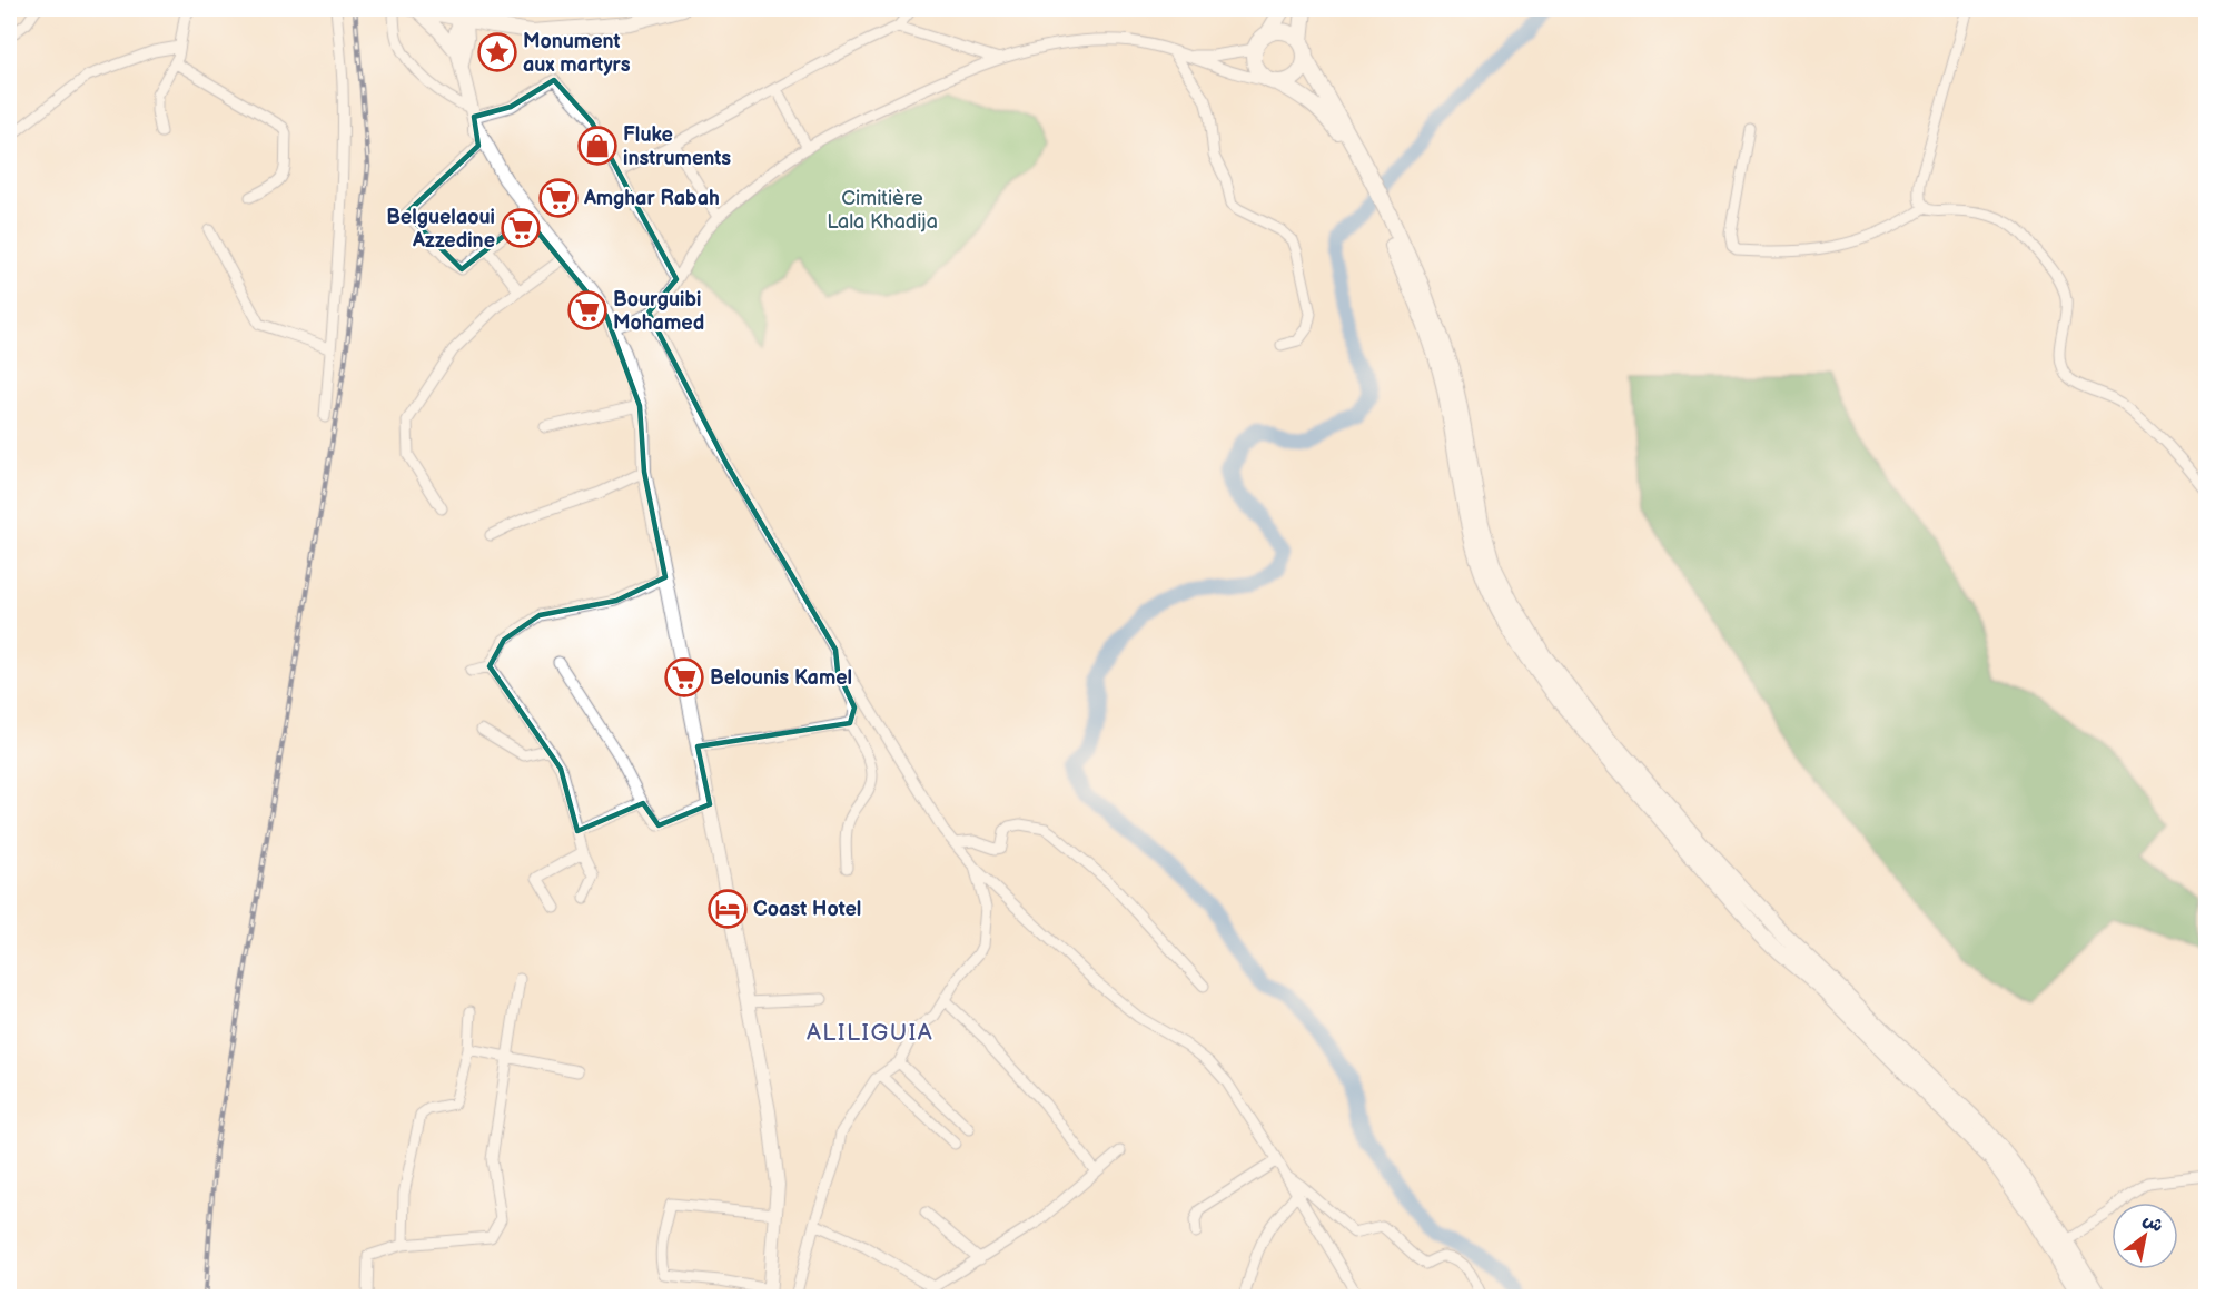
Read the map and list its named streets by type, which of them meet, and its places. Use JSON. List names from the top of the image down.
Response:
{
  "districts": ["ALILIGUIA"],
  "parks": ["Cimitière Lala Khadija"],
  "places": {
    "place": ["Monument aux martyrs"],
    "shop": ["Fluke instruments"],
    "supermarket": [
      "Amghar Rabah",
      "Belguelaoui Azzedine",
      "Bourguibi Mohamed",
      "Belounis Kamel"
    ],
    "hotel": ["Coast Hotel"]
  },
  "north": "top right"
}
